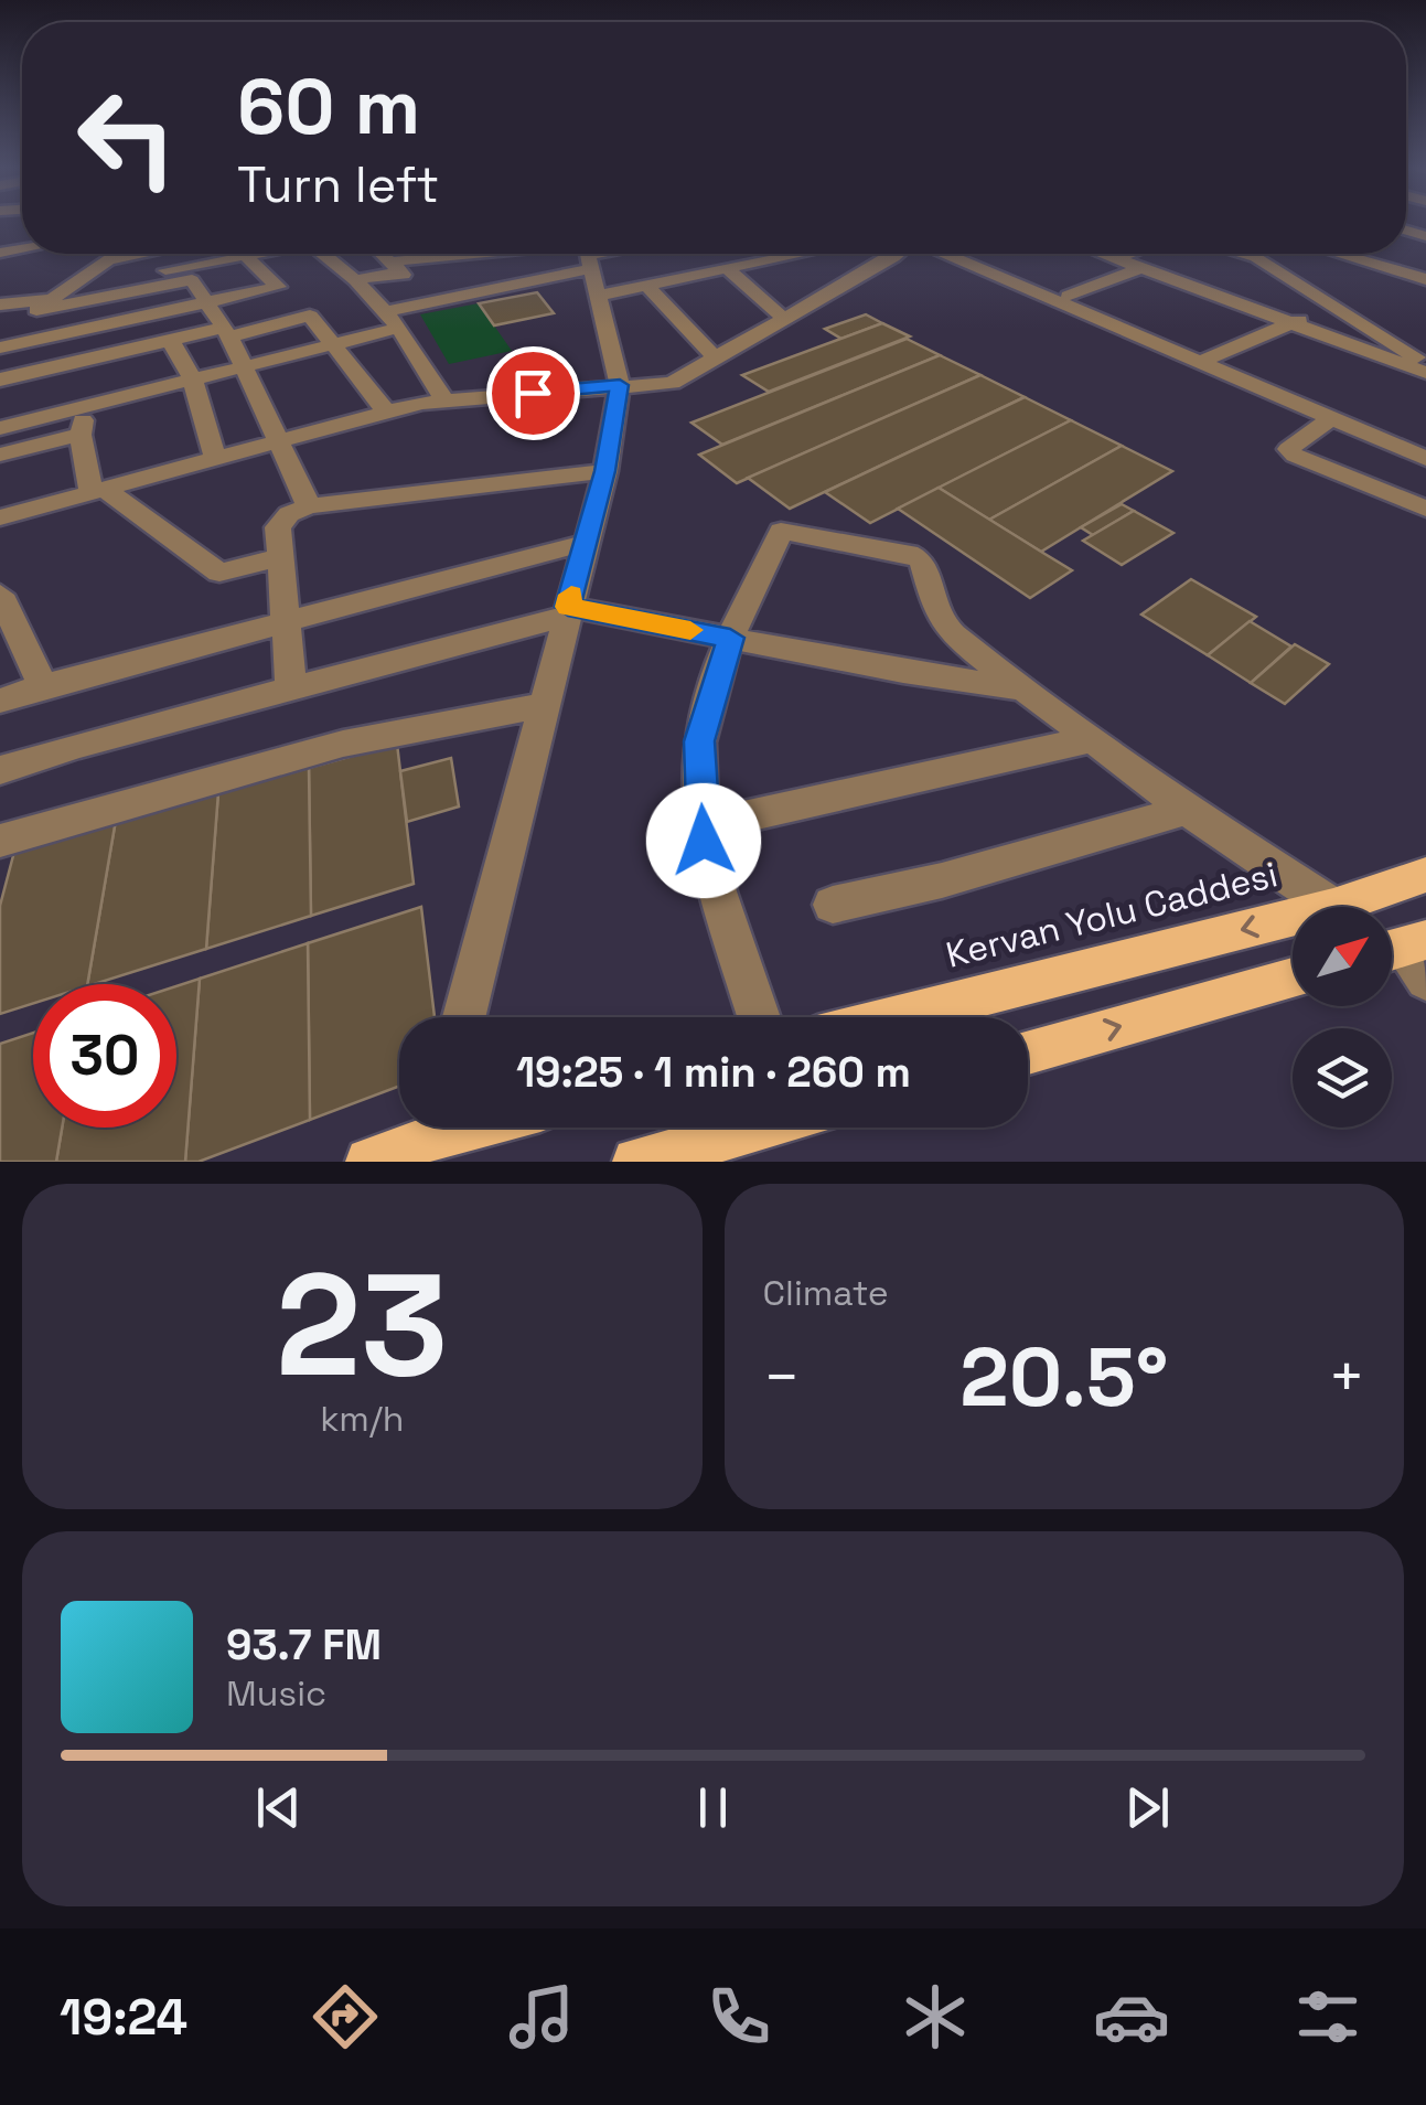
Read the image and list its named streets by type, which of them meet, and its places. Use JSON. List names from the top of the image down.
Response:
{
  "streets": {
    "main road": ["Kervan Yolu Caddesi"]
  },
  "north": "top right",
  "page": {
    "turn": ["60 m", "Turn left"],
    "limit": "30",
    "trip": "19:25 · 1 min · 260 m",
    "tile": [
      ["23", "km/h"],
      "Climate"
    ],
    "heat": ["−", "20.5°", "+"],
    "song": ["93.7 FM", "Music"],
    "tabs": "19:24"
  }
}
